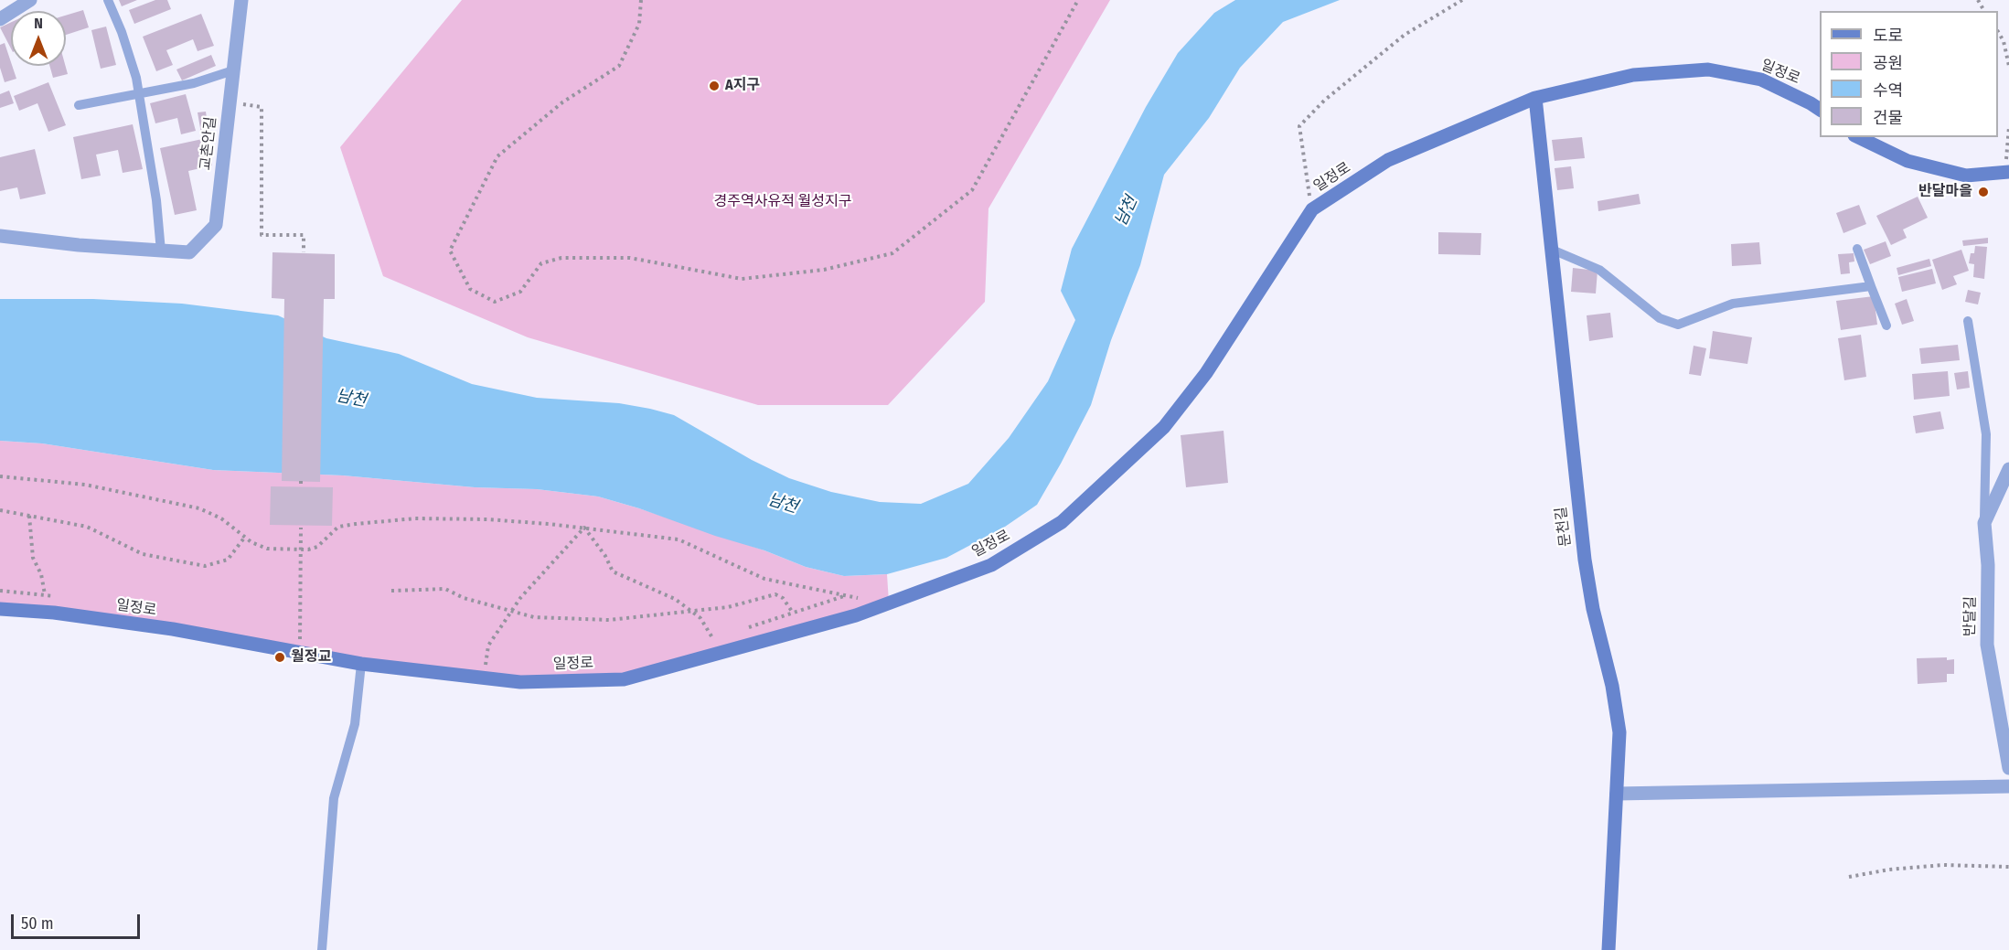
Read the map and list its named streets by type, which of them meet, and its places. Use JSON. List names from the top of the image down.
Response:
{
  "streets": {
    "street": [
      "일정로",
      "교촌안길",
      "문천길",
      "반달길"
    ]
  },
  "crossings": [
    ["일정로", "문천길"]
  ],
  "water": ["남천"],
  "parks": ["경주역사유적 월성지구"],
  "places": ["A지구", "반달마을", "월정교"],
  "legend": [
    "도로",
    "공원",
    "수역",
    "건물"
  ],
  "scale_bar": "50 m",
  "north": "top"
}
